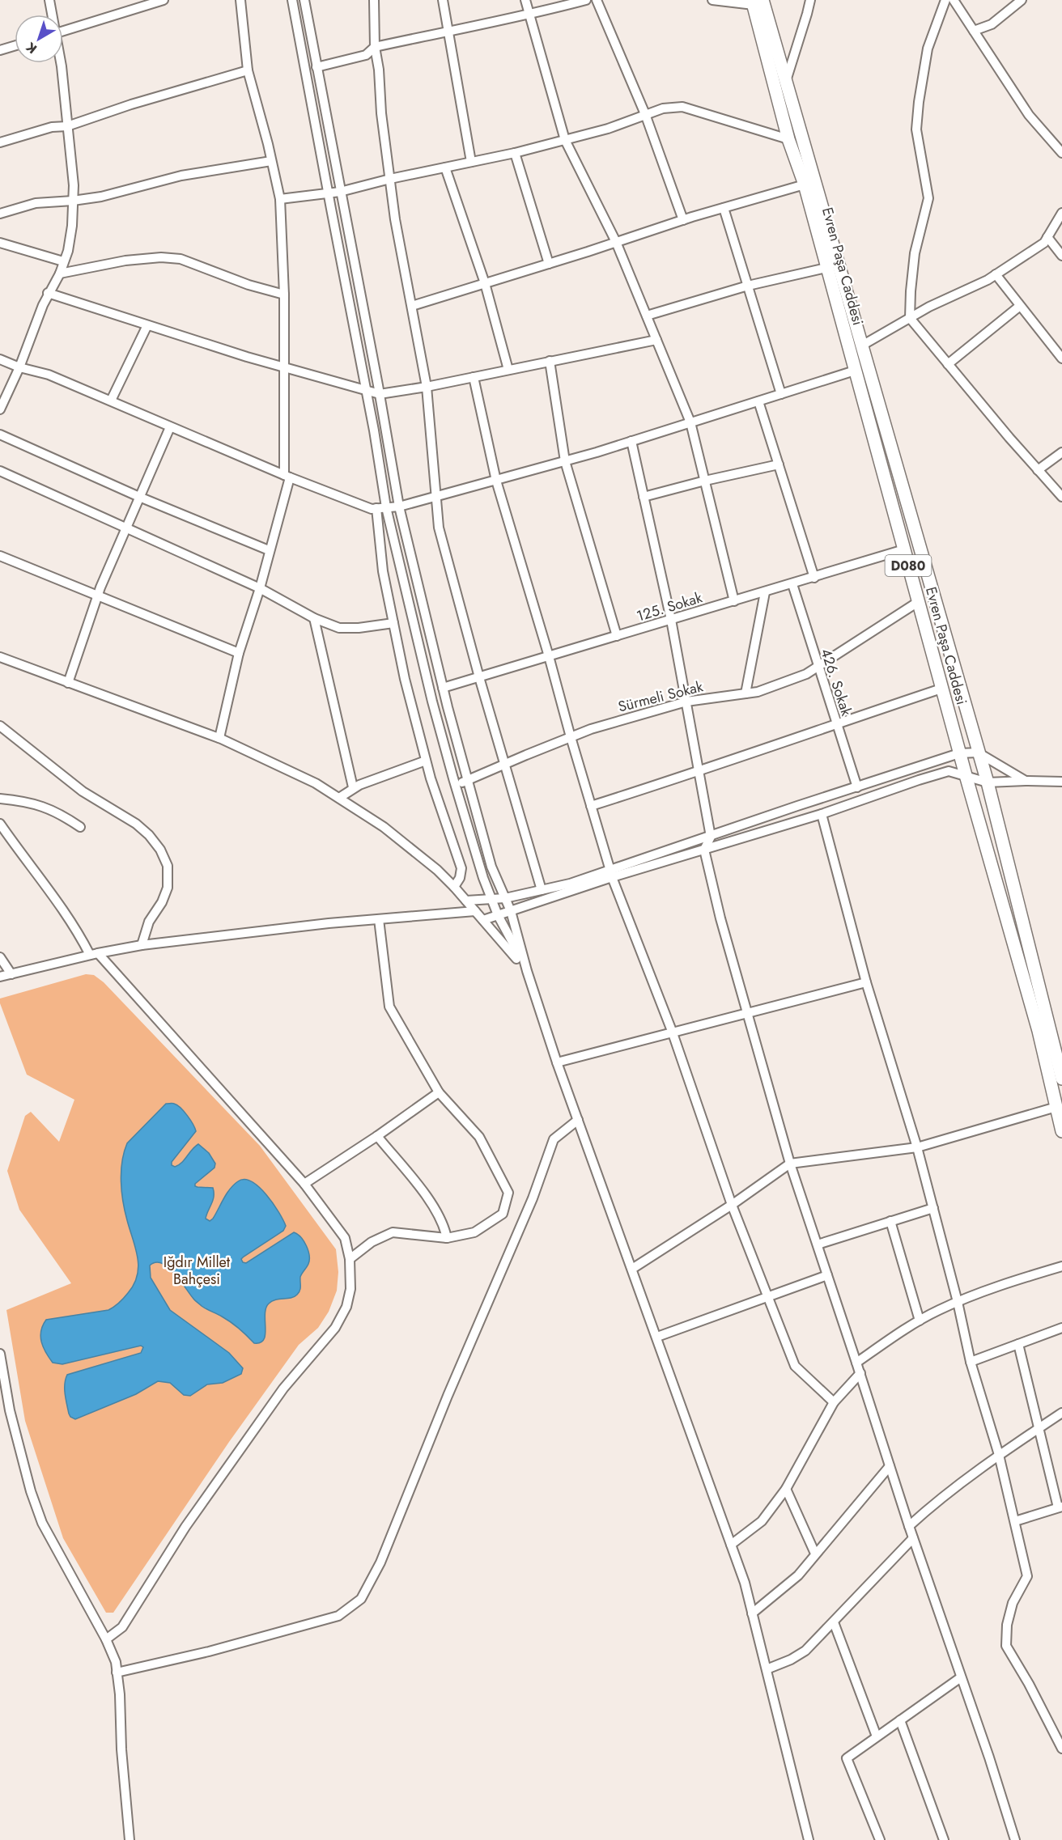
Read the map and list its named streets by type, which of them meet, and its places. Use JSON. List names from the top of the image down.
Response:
{
  "streets": {
    "highway": ["Evren Paşa Caddesi", "D080"],
    "street": ["125. Sokak", "426. Sokak", "Sürmeli Sokak"]
  },
  "crossings": [
    ["Evren Paşa Caddesi", "125. Sokak"],
    ["Evren Paşa Caddesi", "Sürmeli Sokak"],
    ["125. Sokak", "426. Sokak"],
    ["426. Sokak", "Sürmeli Sokak"]
  ],
  "parks": ["Iğdır Millet Bahçesi"],
  "north": "bottom left"
}
